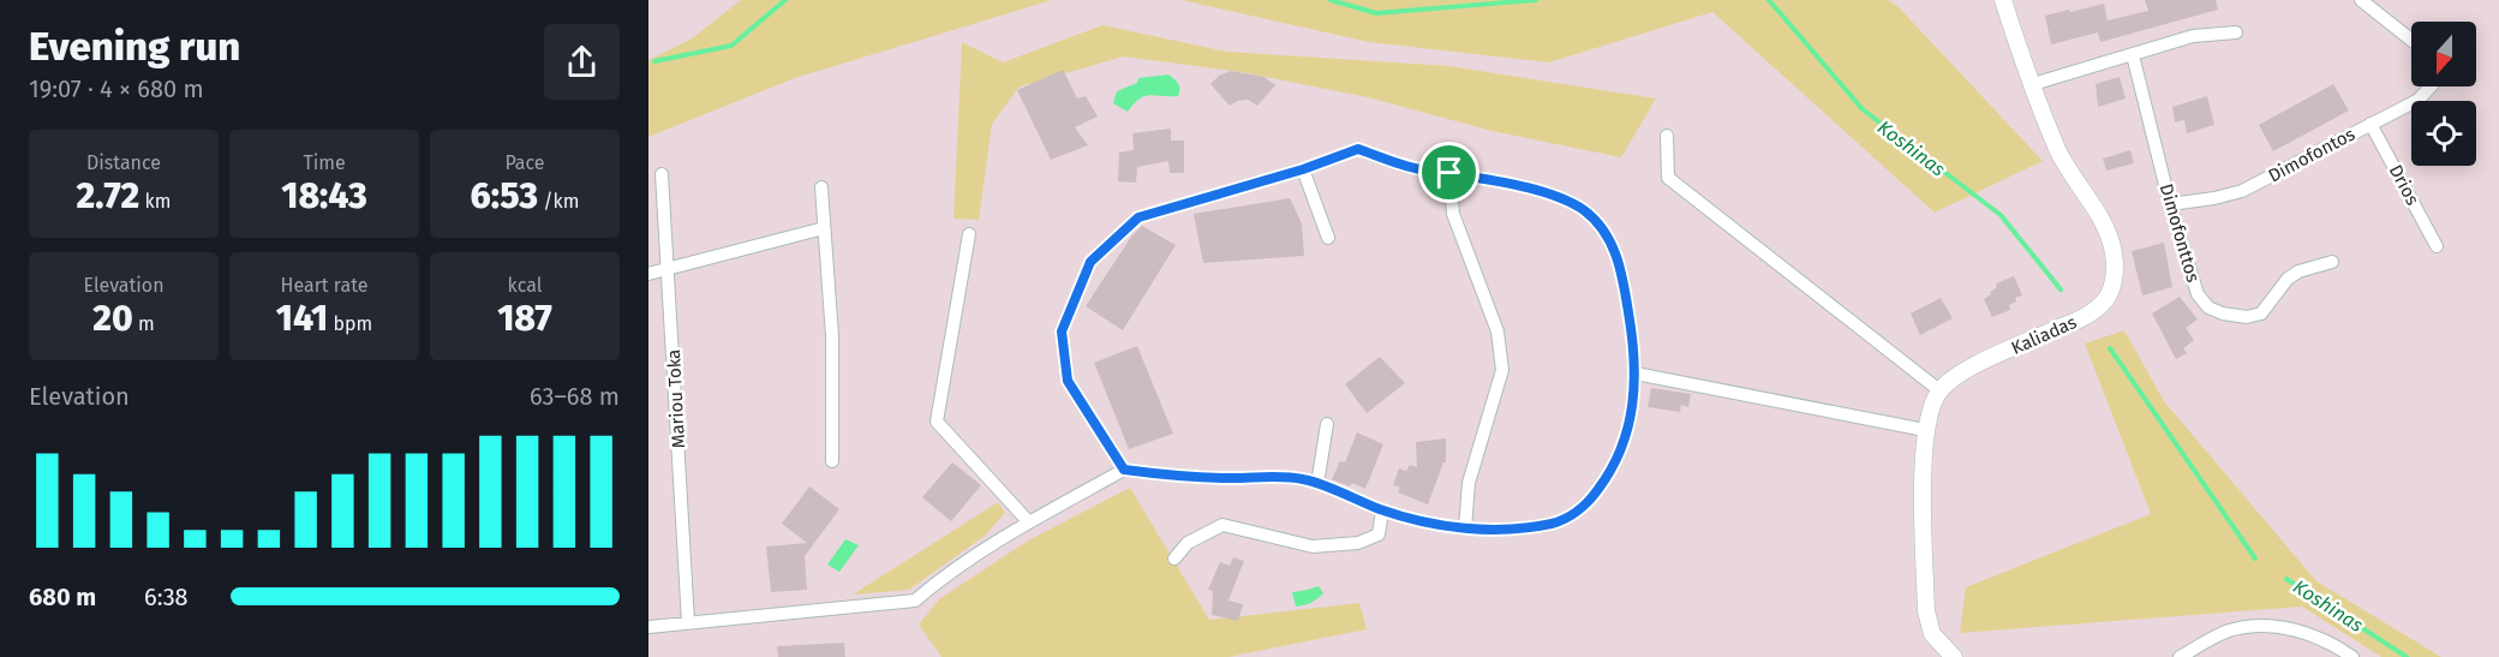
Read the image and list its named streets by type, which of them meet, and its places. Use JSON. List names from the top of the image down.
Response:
{
  "streets": {
    "street": [
      "Dimofontos",
      "Drios",
      "Dimofonttos",
      "Kaliadas",
      "Mariou Toka"
    ]
  },
  "crossings": [
    ["Dimofontos", "Drios"],
    ["Dimofontos", "Dimofonttos"]
  ],
  "water": ["Koshinas"],
  "north": "bottom",
  "page": {
    "heading": ["Evening run", "19:07 · 4 × 680 m"],
    "stats": [
      ["Distance", "2.72 km"],
      ["Time", "18:43"],
      ["Pace", "6:53 /km"],
      ["Elevation", "20 m"],
      ["Heart rate", "141 bpm"],
      ["kcal", "187"]
    ],
    "chart": ["Elevation", "63–68 m"],
    "list": [
      {
        "name": "680 m",
        "note": "6:38"
      }
    ]
  }
}
